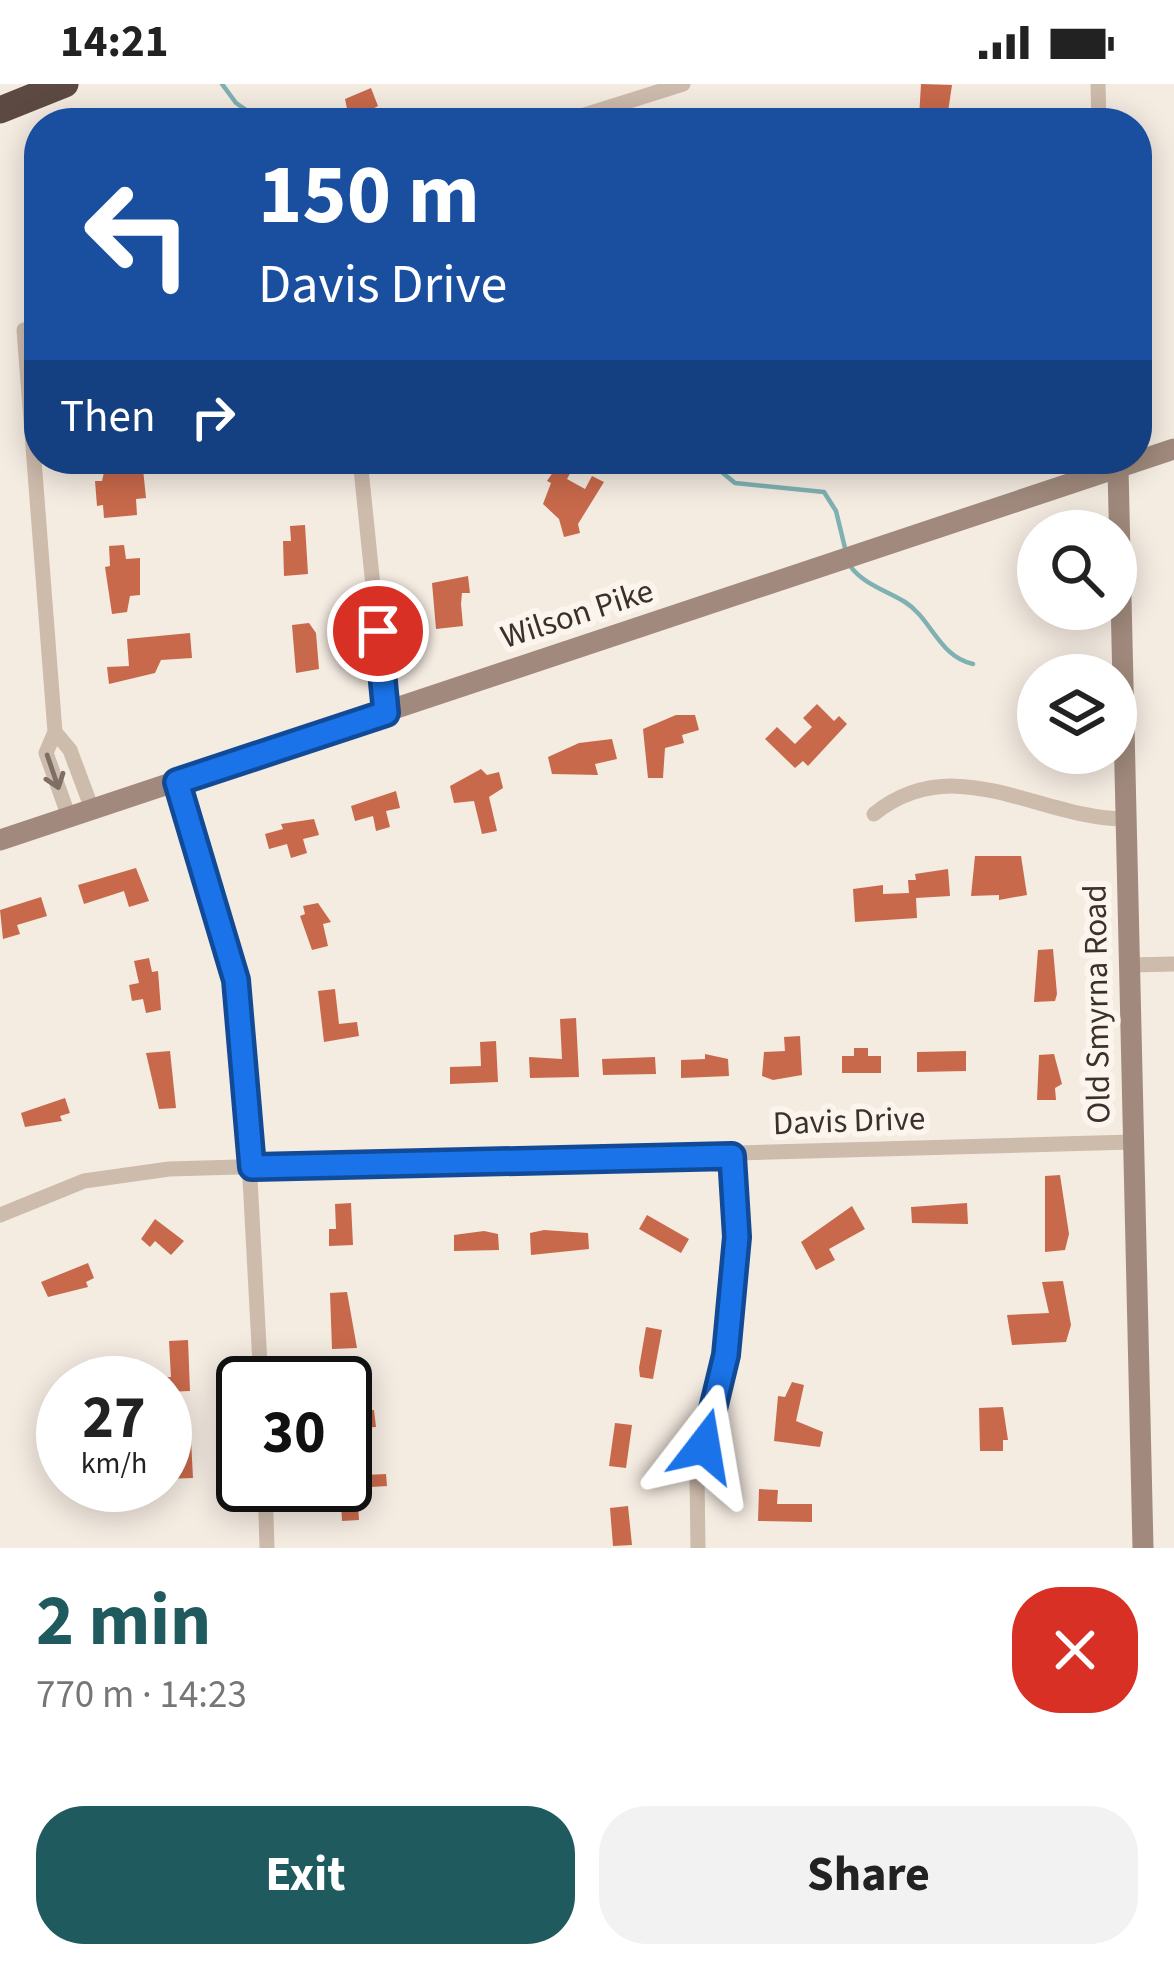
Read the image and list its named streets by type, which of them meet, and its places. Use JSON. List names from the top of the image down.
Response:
{
  "streets": {
    "main road": ["Wilson Pike", "Old Smyrna Road"],
    "street": ["Davis Drive"]
  },
  "crossings": [
    ["Old Smyrna Road", "Davis Drive"]
  ],
  "page": {
    "status": "14:21",
    "turn": ["150 m", "Davis Drive"],
    "then": "Then",
    "speed": "27 km/h",
    "limit": "30",
    "heading": ["2 min", "770 m · 14:23"],
    "buttons": ["Exit", "Share"]
  }
}
